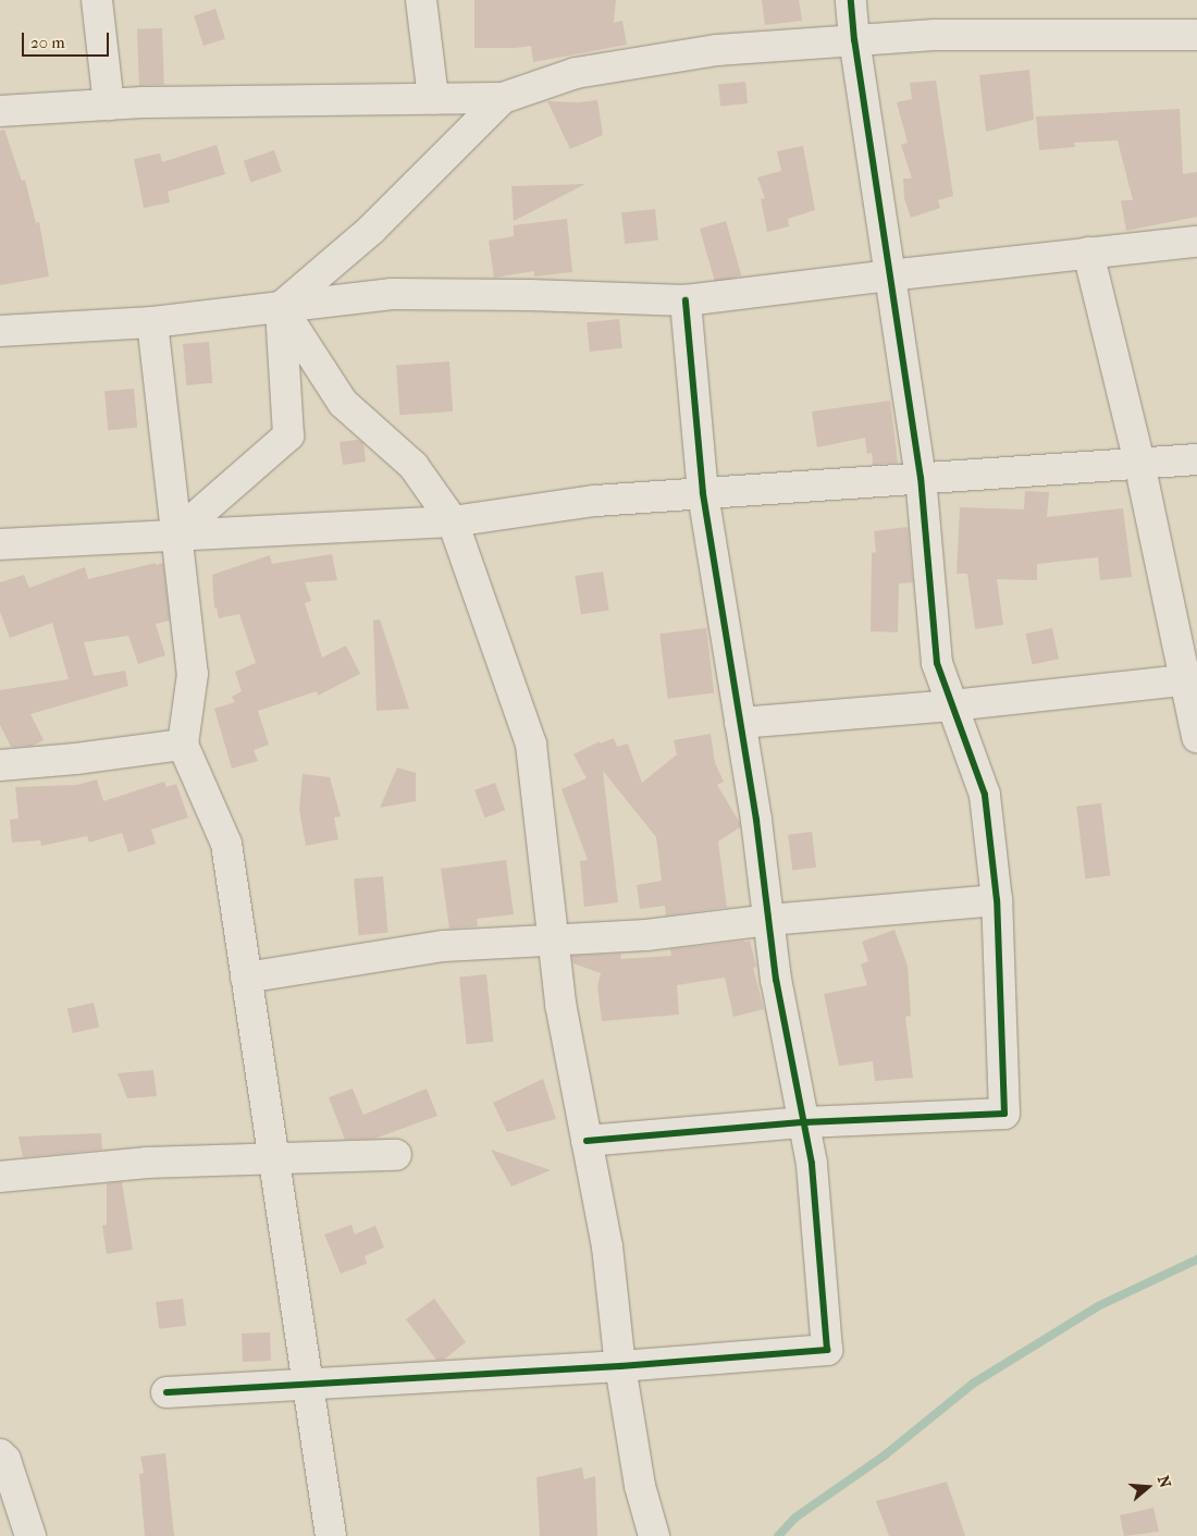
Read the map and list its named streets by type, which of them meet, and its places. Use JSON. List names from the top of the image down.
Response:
{
  "scale_bar": "20 m",
  "north": "right"
}
